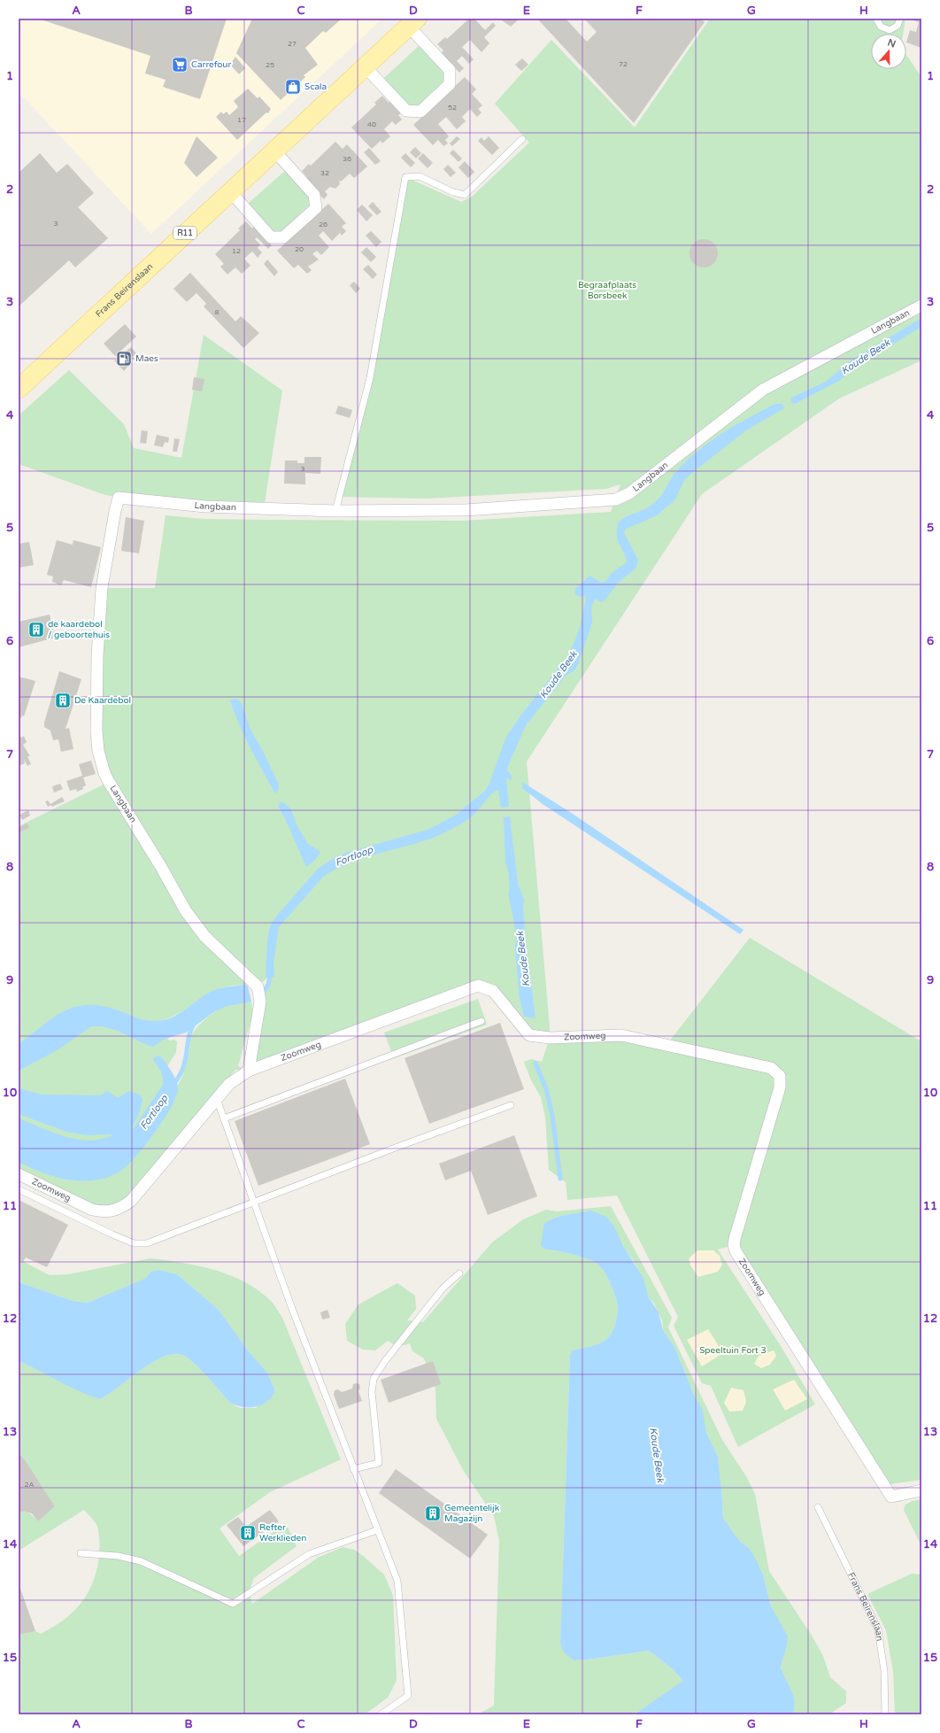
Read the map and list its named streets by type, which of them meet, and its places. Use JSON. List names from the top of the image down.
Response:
{
  "streets": {
    "main road": ["R11", "Frans Beirenslaan"],
    "street": ["Langbaan", "Zoomweg"]
  },
  "crossings": [
    ["Langbaan", "Zoomweg"]
  ],
  "water": ["Koude Beek", "Fortloop"],
  "parks": ["Begraafplaats Borsbeek", "Speeltuin Fort 3"],
  "places": {
    "supermarket": ["Carrefour"],
    "shop": ["Scala"],
    "fuel station": ["Maes"],
    "building": [
      "de kaardebol / geboortehuis",
      "De Kaardebol",
      "Gemeentelijk Magazijn",
      "Refter Werklieden"
    ]
  },
  "house_numbers": [
    "27",
    "72",
    "25",
    "52",
    "17",
    "40",
    "36",
    "32",
    "3",
    "26",
    "20",
    "12",
    "8",
    "3",
    "2A"
  ],
  "north": "top",
  "grid": {
    "columns": [
      "A",
      "B",
      "C",
      "D",
      "E",
      "F",
      "G",
      "H"
    ],
    "rows": [
      "1",
      "2",
      "3",
      "4",
      "5",
      "6",
      "7",
      "8",
      "9",
      "10",
      "11",
      "12",
      "13",
      "14",
      "15"
    ]
  }
}
